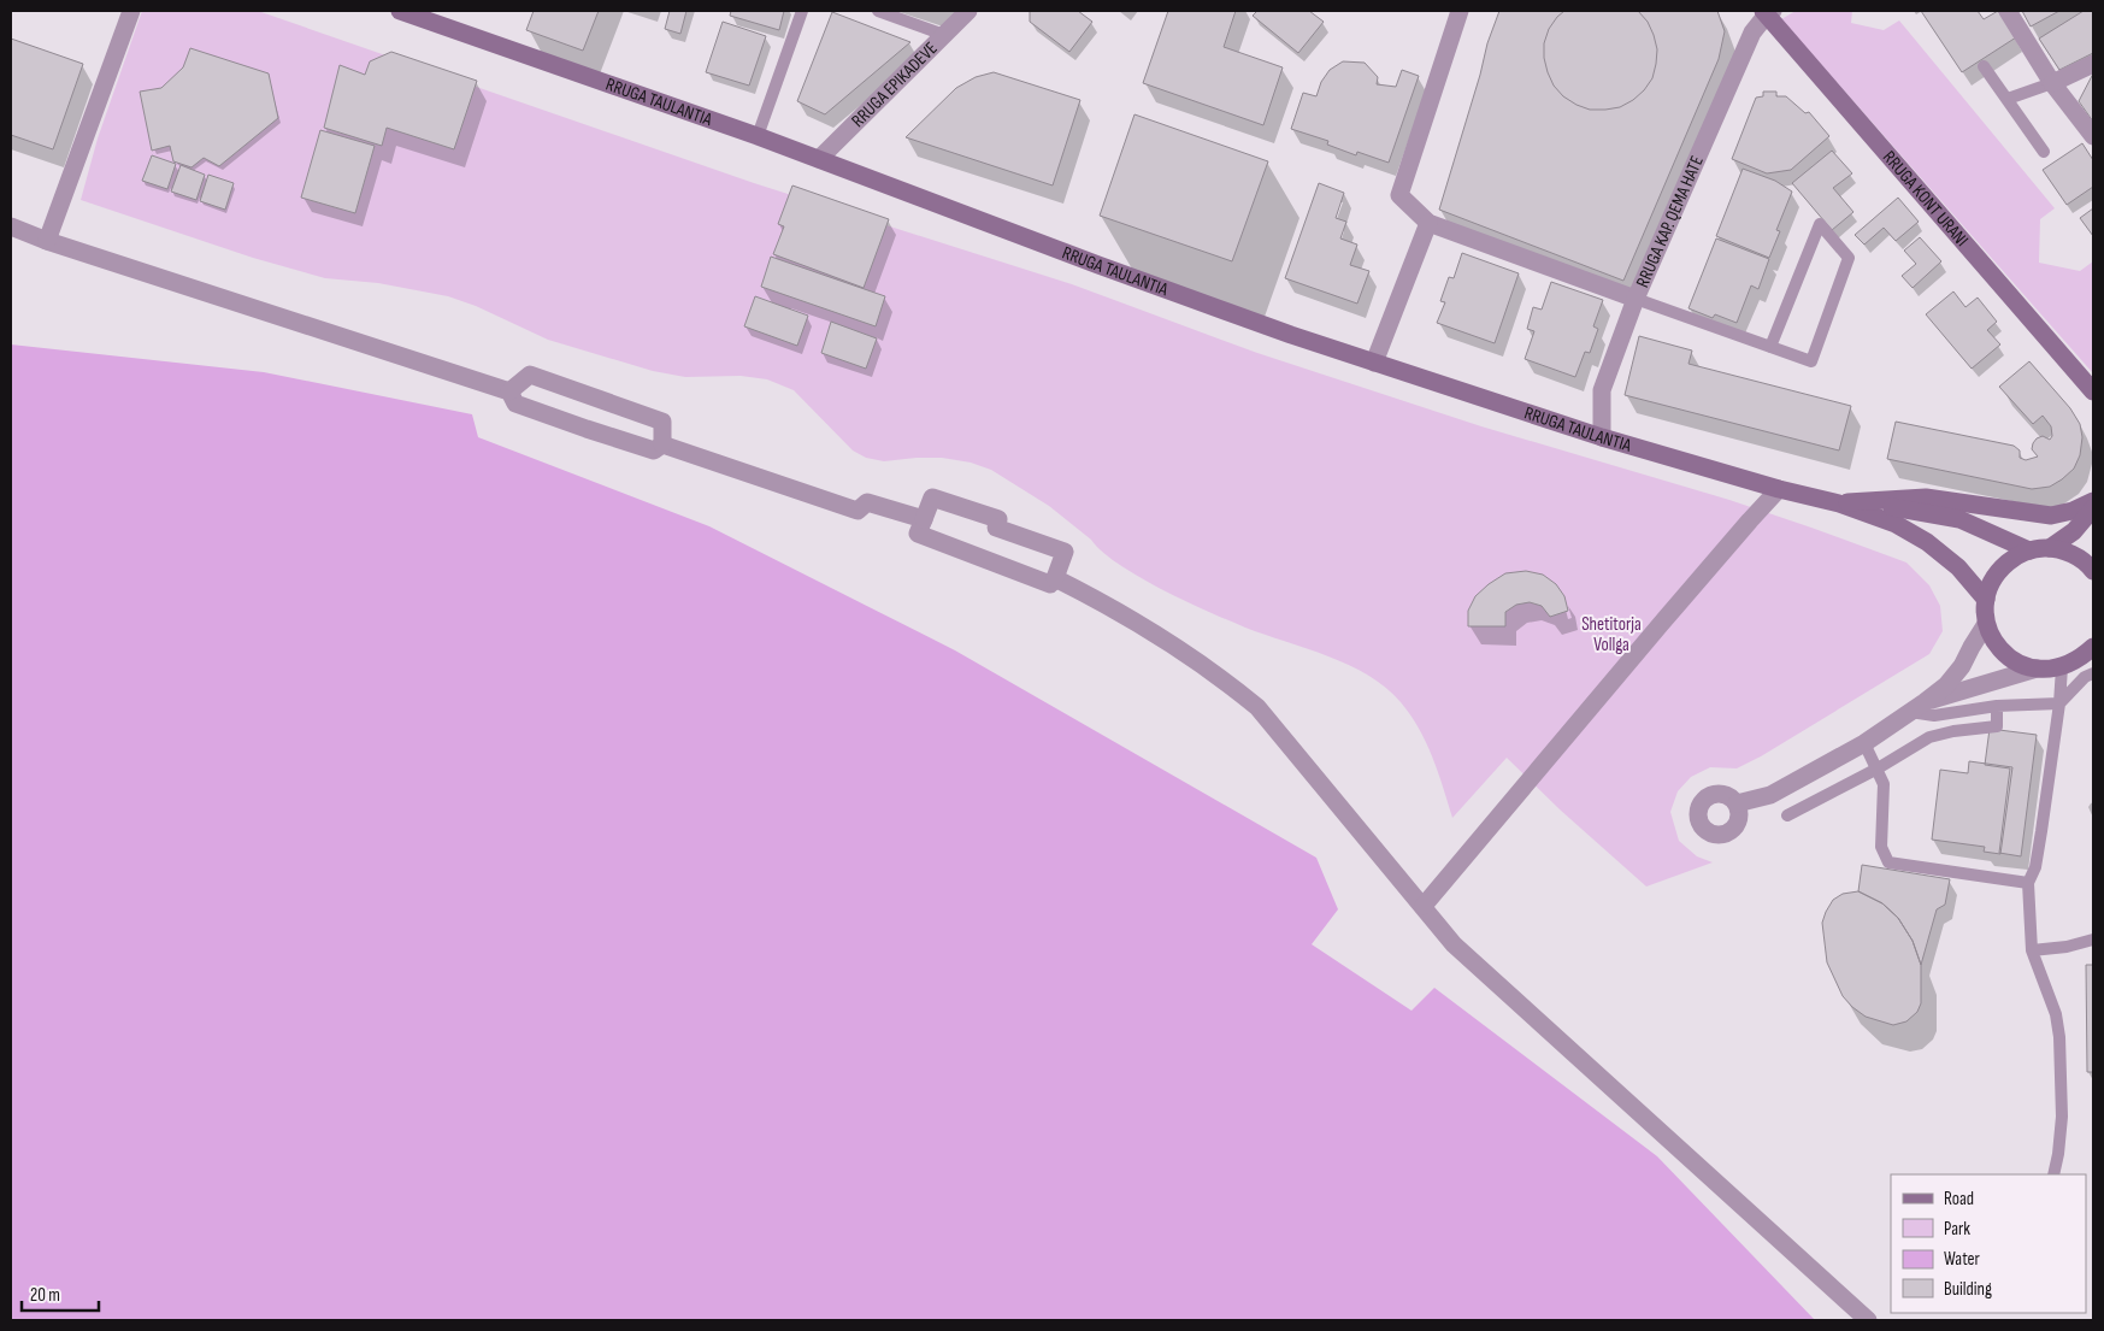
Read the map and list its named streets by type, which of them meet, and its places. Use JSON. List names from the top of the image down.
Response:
{
  "streets": {
    "main road": ["RRUGA TAULANTIA", "RRUGA KONT URANI"],
    "street": ["RRUGA EPIKADEVE", "RRUGA KAP. QEMA HATE"]
  },
  "crossings": [
    ["RRUGA EPIKADEVE", "RRUGA TAULANTIA"],
    ["RRUGA TAULANTIA", "RRUGA KAP. QEMA HATE"],
    ["RRUGA KONT URANI", "RRUGA KAP. QEMA HATE"]
  ],
  "parks": ["Shetitorja Vollga"],
  "legend": [
    "Road",
    "Park",
    "Water",
    "Building"
  ],
  "scale_bar": "20 m"
}
